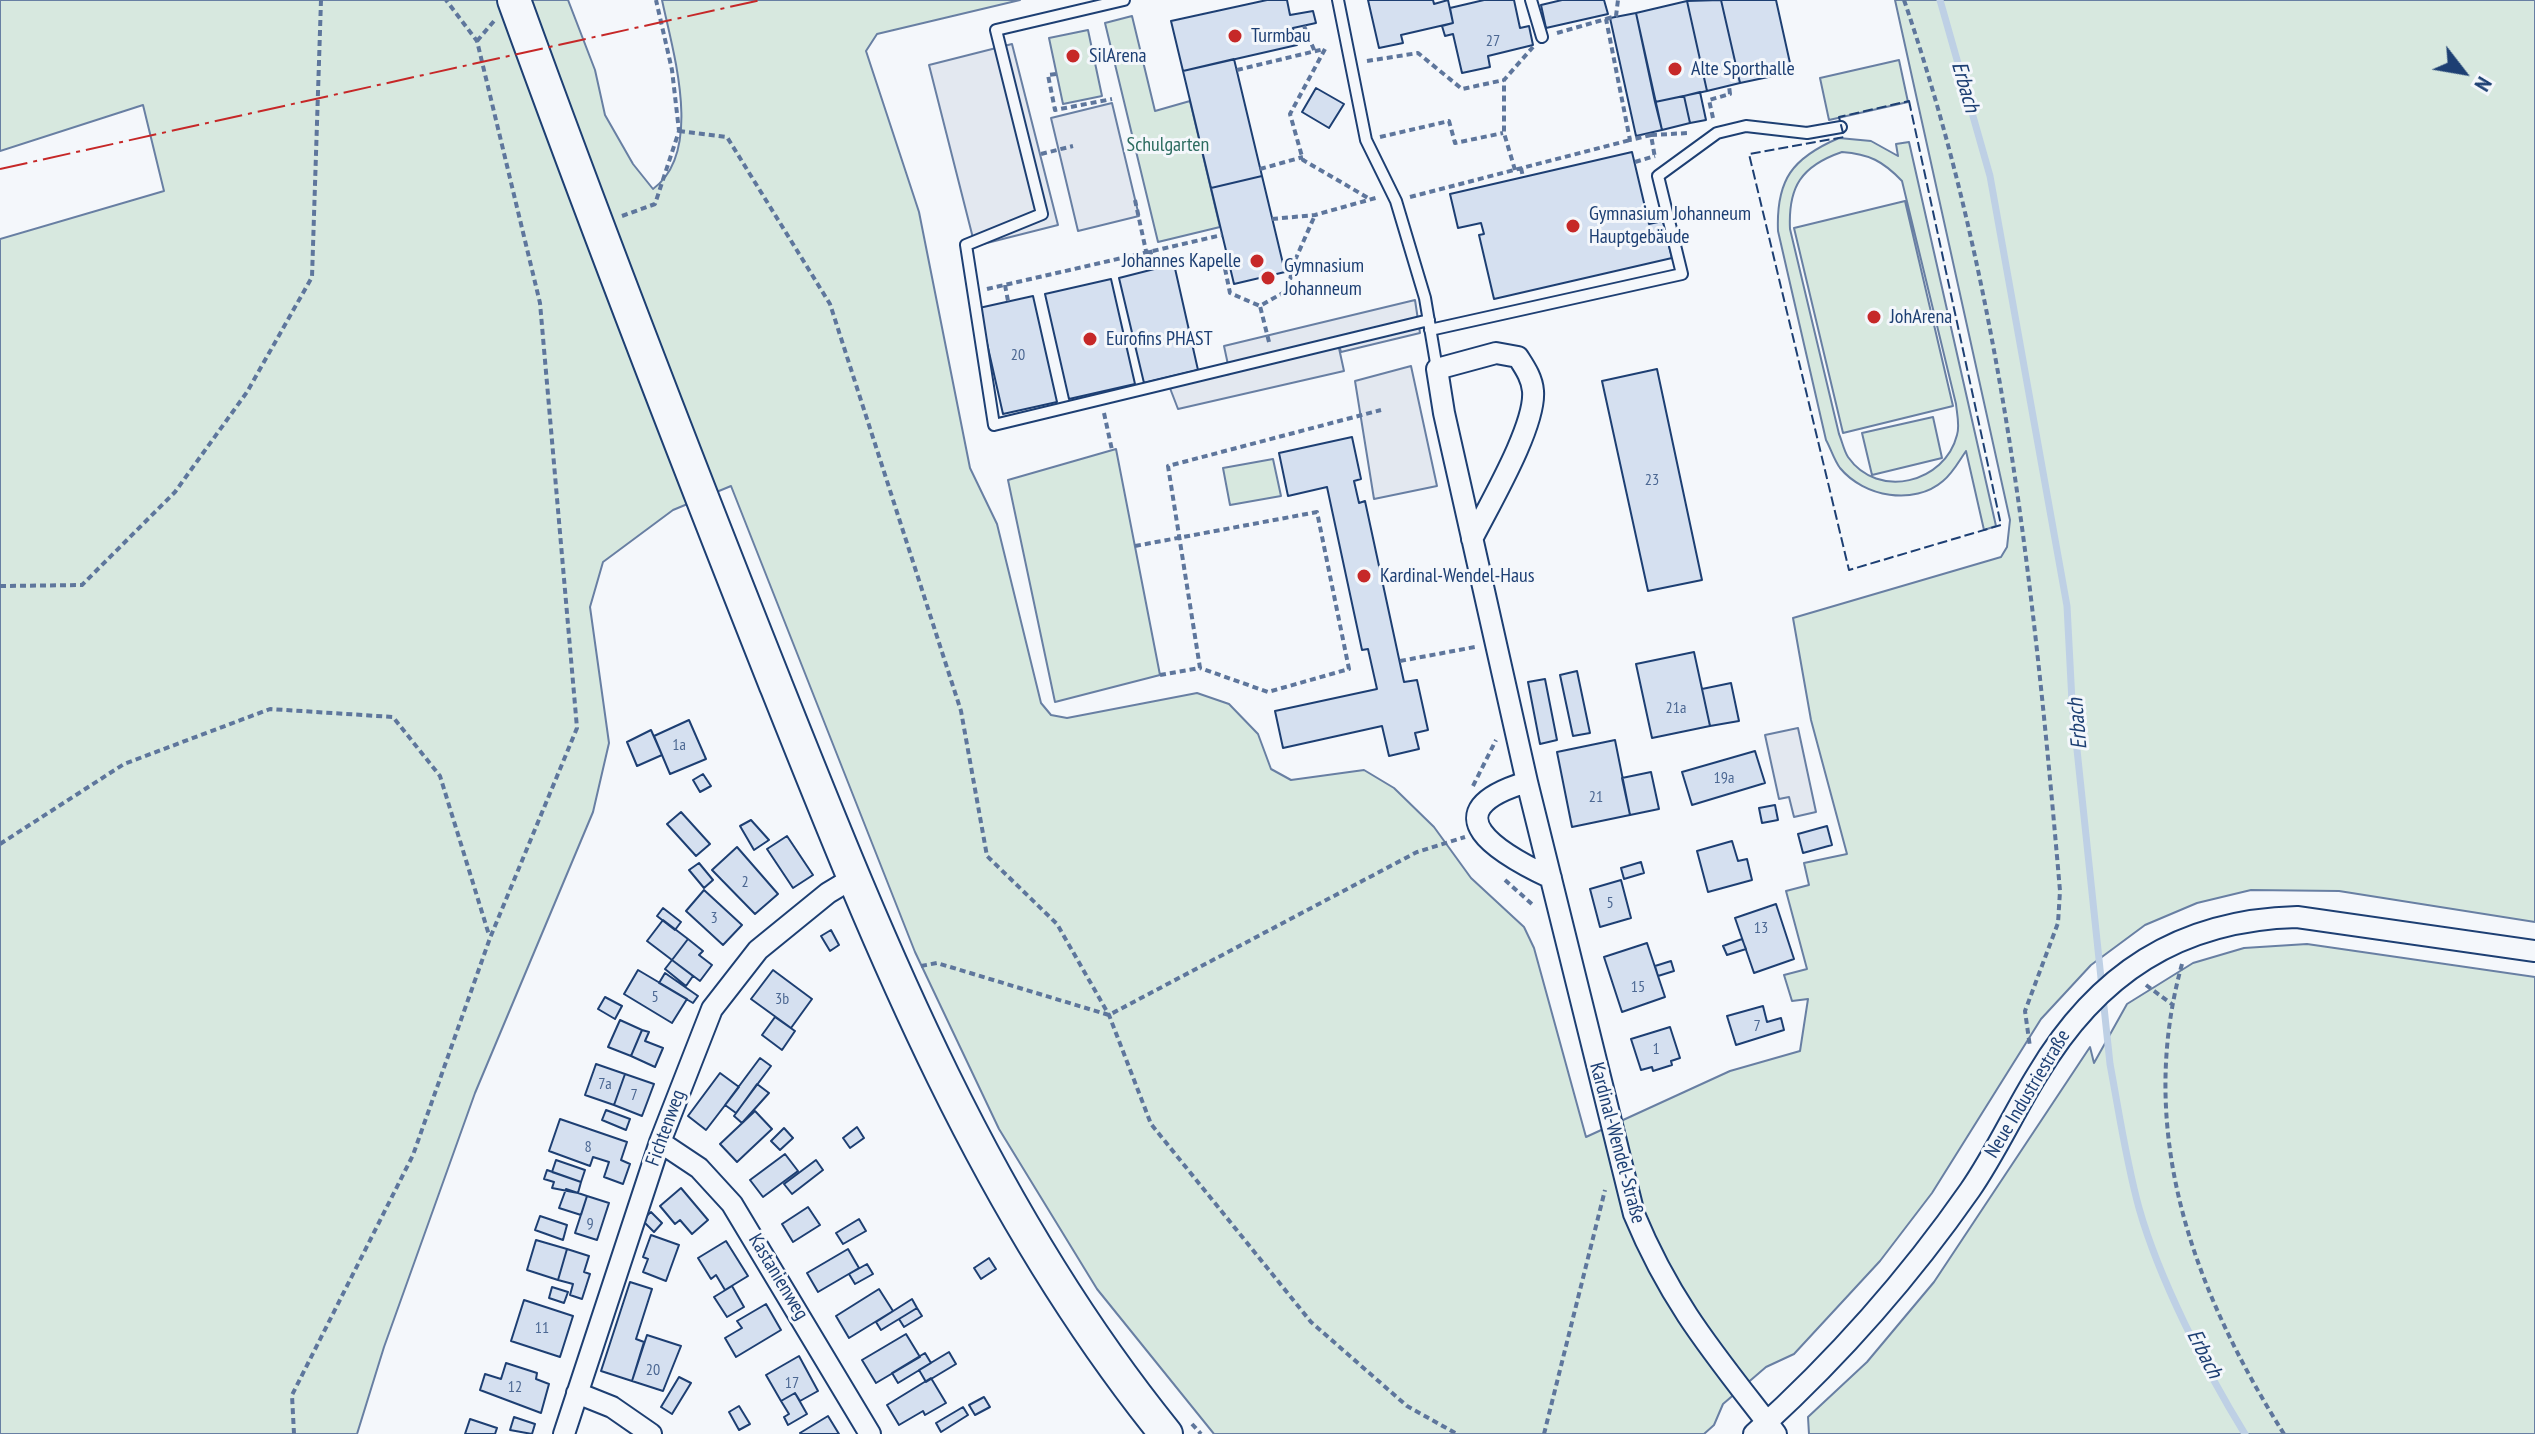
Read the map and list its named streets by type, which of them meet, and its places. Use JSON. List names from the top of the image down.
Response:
{
  "streets": {
    "street": [
      "Neue Industriestraße",
      "Fichtenweg",
      "Kardinal-Wendel-Straße",
      "Kastanienweg"
    ]
  },
  "crossings": [
    ["Neue Industriestraße", "Kardinal-Wendel-Straße"],
    ["Fichtenweg", "Kastanienweg"]
  ],
  "water": ["Erbach"],
  "parks": ["Schulgarten"],
  "places": [
    "Turmbau",
    "SilArena",
    "Alte Sporthalle",
    "Gymnasium Johanneum Hauptgebäude",
    "Johannes Kapelle",
    "Gymnasium Johanneum",
    "JohArena",
    "Eurofins PHAST",
    "Kardinal-Wendel-Haus"
  ],
  "house_numbers": [
    "27",
    "20",
    "23",
    "21a",
    "1a",
    "19a",
    "21",
    "2",
    "5",
    "3",
    "13",
    "15",
    "5",
    "3b",
    "7",
    "1",
    "7a",
    "7",
    "8",
    "9",
    "11",
    "20",
    "17",
    "12"
  ],
  "north": "bottom right"
}
